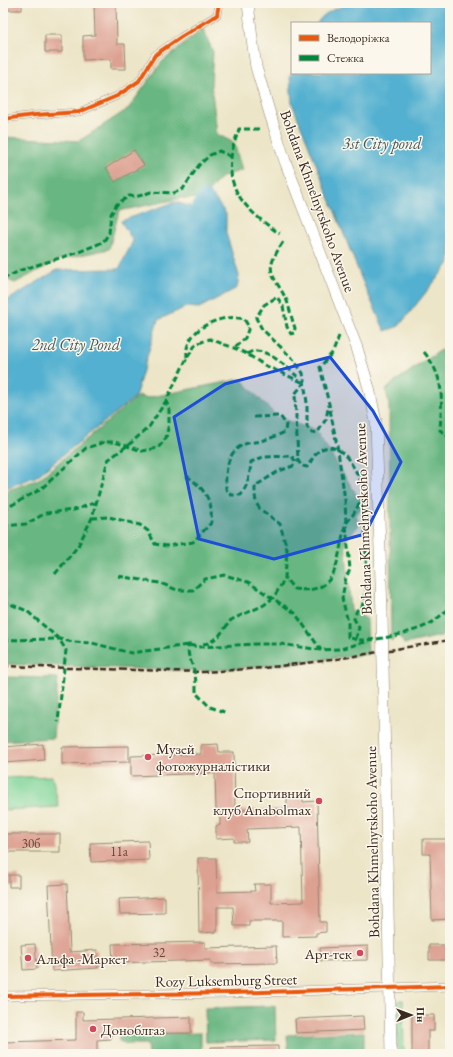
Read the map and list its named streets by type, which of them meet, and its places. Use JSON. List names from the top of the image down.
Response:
{
  "streets": {
    "main road": ["Bohdana Khmelnytskoho Avenue"],
    "street": ["Rozy Luksemburg Street"]
  },
  "crossings": [
    ["Bohdana Khmelnytskoho Avenue", "Rozy Luksemburg Street"]
  ],
  "water": ["3st City pond", "2nd City Pond"],
  "places": [
    "Музей фотожурналістики",
    "Спортивний клуб Anabolmax",
    "Арт-тек",
    "Альфа -Маркет",
    "Доноблгаз"
  ],
  "house_numbers": ["30б", "11а", "32"],
  "legend": ["Велодоріжка", "Стежка"],
  "north": "right"
}
